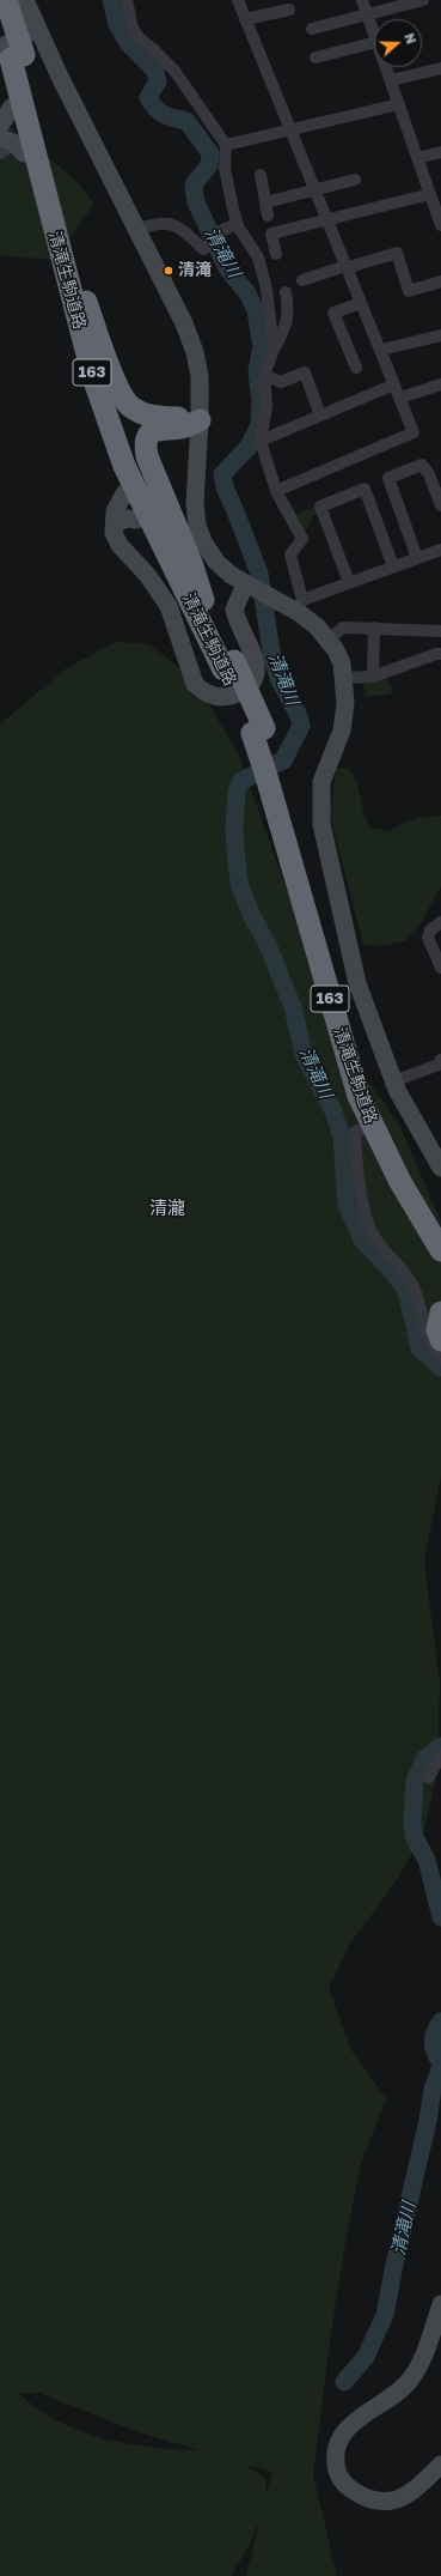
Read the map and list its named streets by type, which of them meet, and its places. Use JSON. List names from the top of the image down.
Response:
{
  "streets": {
    "highway": ["清滝生駒道路", "163"]
  },
  "districts": ["清瀧"],
  "water": ["清滝川"],
  "places": ["清滝"],
  "north": "right"
}
